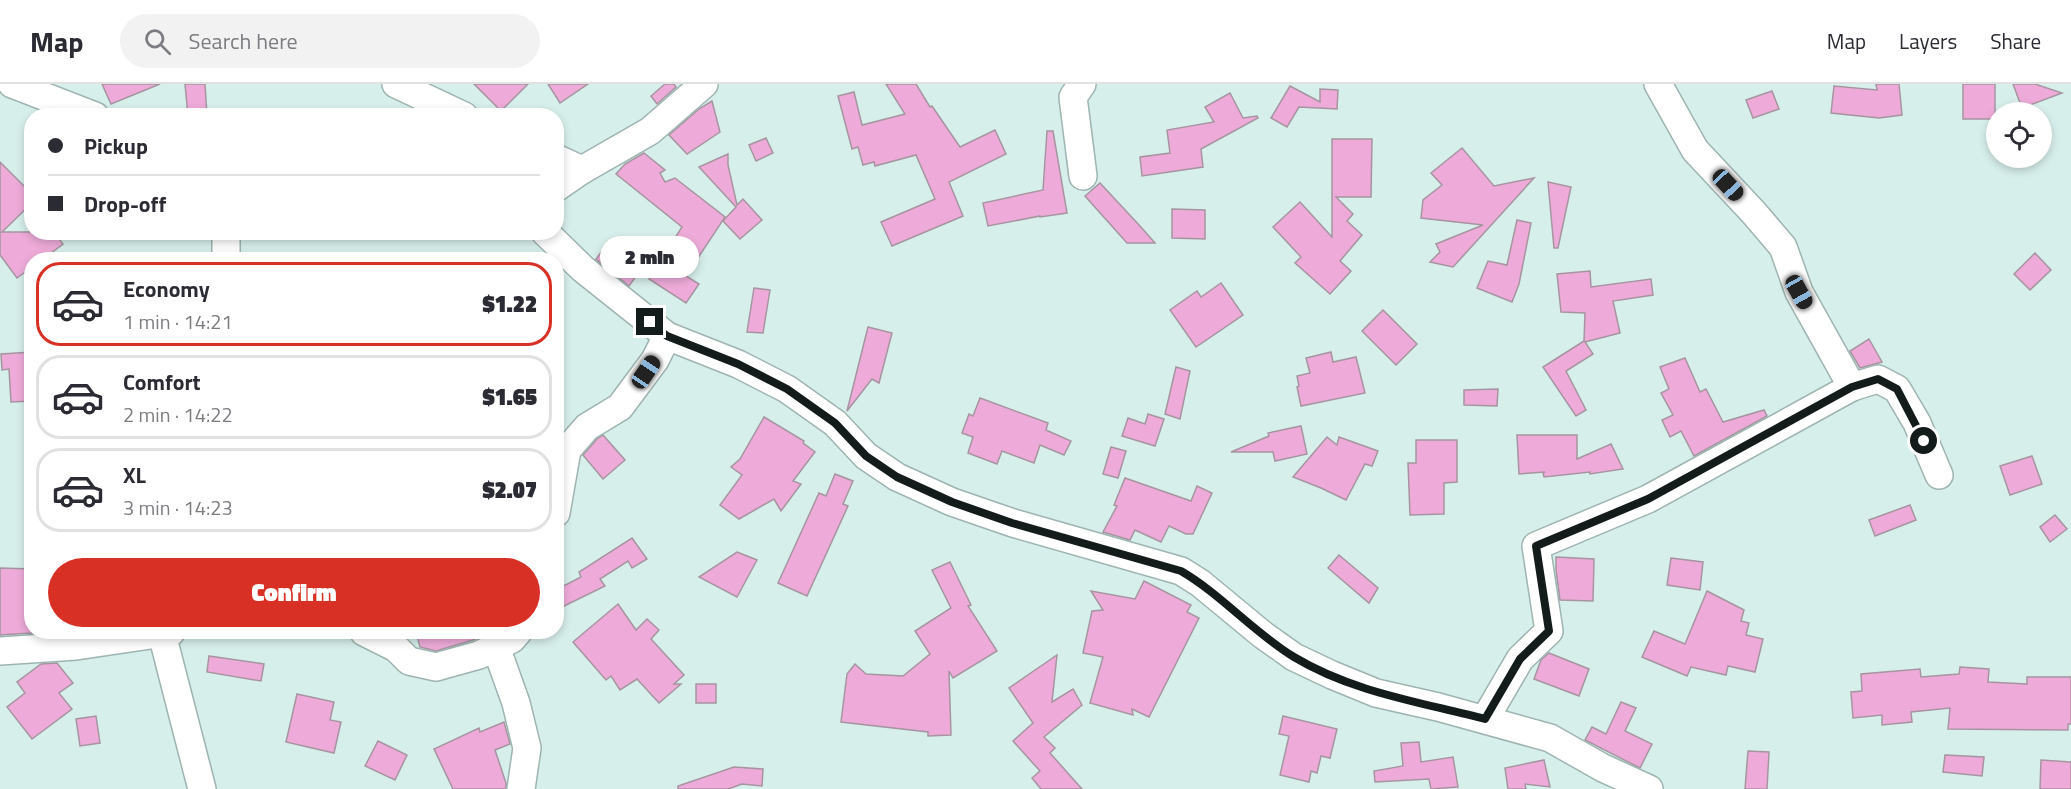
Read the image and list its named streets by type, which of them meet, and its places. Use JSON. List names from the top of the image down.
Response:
{
  "page": {
    "header": "Map",
    "search": "Search here",
    "nav": ["Map", "Layers", "Share"],
    "banner": ["Pickup", "Drop-off"],
    "bubble": "2 min",
    "list": [
      {
        "name": "Economy",
        "note": "1 min · 14:21",
        "value": "$1.22"
      },
      {
        "name": "Comfort",
        "note": "2 min · 14:22",
        "value": "$1.65"
      },
      {
        "name": "XL",
        "note": "3 min · 14:23",
        "value": "$2.07"
      }
    ],
    "buttons": "Confirm"
  }
}
